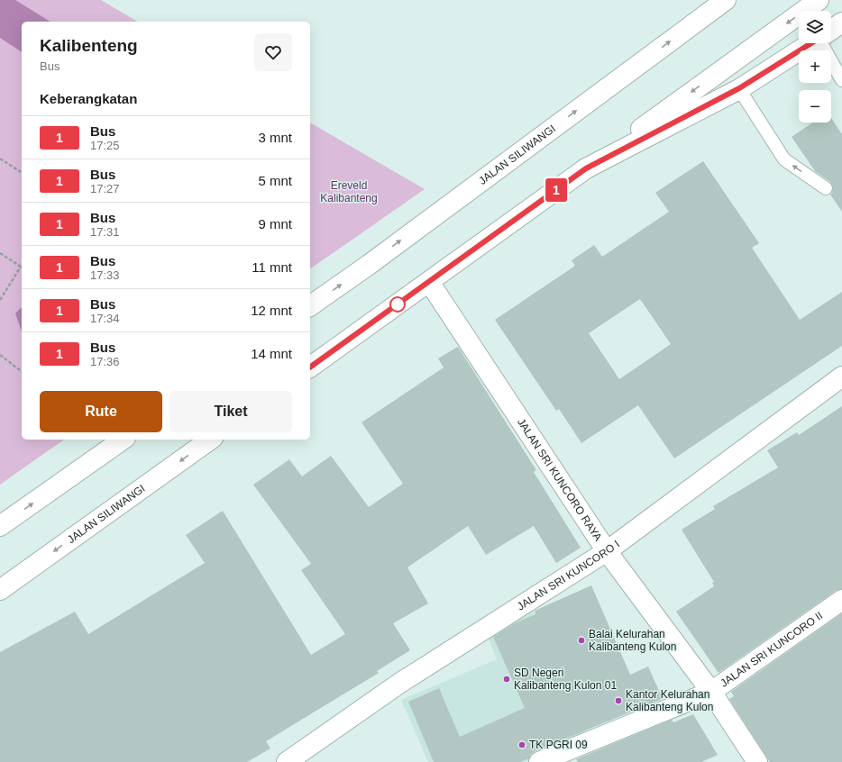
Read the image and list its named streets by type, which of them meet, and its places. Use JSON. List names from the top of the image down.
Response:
{
  "streets": {
    "main road": [
      "JALAN SILIWANGI",
      "JALAN SRI KUNCORO RAYA",
      "JALAN SRI KUNCORO I",
      "JALAN SRI KUNCORO II"
    ]
  },
  "crossings": [
    ["JALAN SRI KUNCORO RAYA", "JALAN SRI KUNCORO I"],
    ["JALAN SRI KUNCORO RAYA", "JALAN SRI KUNCORO II"]
  ],
  "parks": ["Ereveld Kalibanteng"],
  "places": [
    "Balai Kelurahan Kalibanteng Kulon",
    "SD Negeri Kalibanteng Kulon 01",
    "Kantor Kelurahan Kalibanteng Kulon",
    "TK PGRI 09"
  ],
  "lines": ["bus line 1"],
  "page": {
    "on_map": "1",
    "map_buttons": ["+", "−"],
    "heading": [
      ["Kalibenteng", "Bus"],
      "Keberangkatan"
    ],
    "list": [
      {
        "mark": "1",
        "name": "Bus",
        "note": "17:25",
        "value": "3 mnt"
      },
      {
        "mark": "1",
        "name": "Bus",
        "note": "17:27",
        "value": "5 mnt"
      },
      {
        "mark": "1",
        "name": "Bus",
        "note": "17:31",
        "value": "9 mnt"
      },
      {
        "mark": "1",
        "name": "Bus",
        "note": "17:33",
        "value": "11 mnt"
      },
      {
        "mark": "1",
        "name": "Bus",
        "note": "17:34",
        "value": "12 mnt"
      },
      {
        "mark": "1",
        "name": "Bus",
        "note": "17:36",
        "value": "14 mnt"
      }
    ],
    "buttons": ["Rute", "Tiket"]
  }
}
